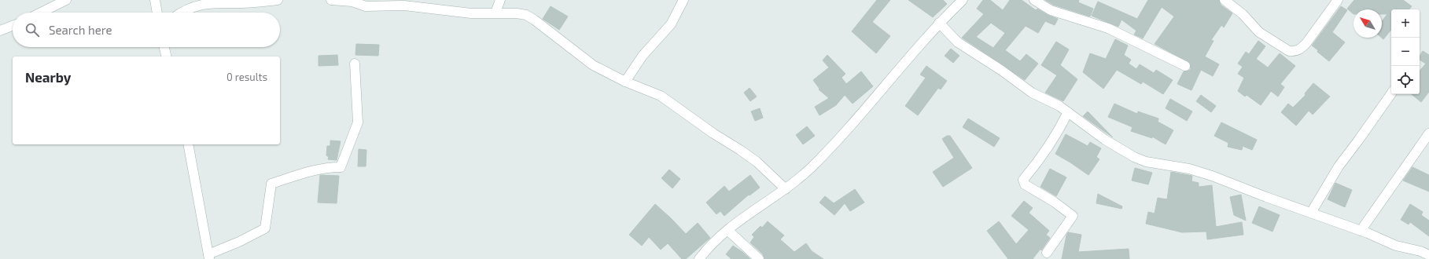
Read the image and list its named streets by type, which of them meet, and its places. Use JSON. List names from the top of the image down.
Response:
{
  "north": "top left",
  "page": {
    "map_buttons": ["+", "−"],
    "search": "Search here",
    "heading": ["Nearby", "0 results"]
  }
}
